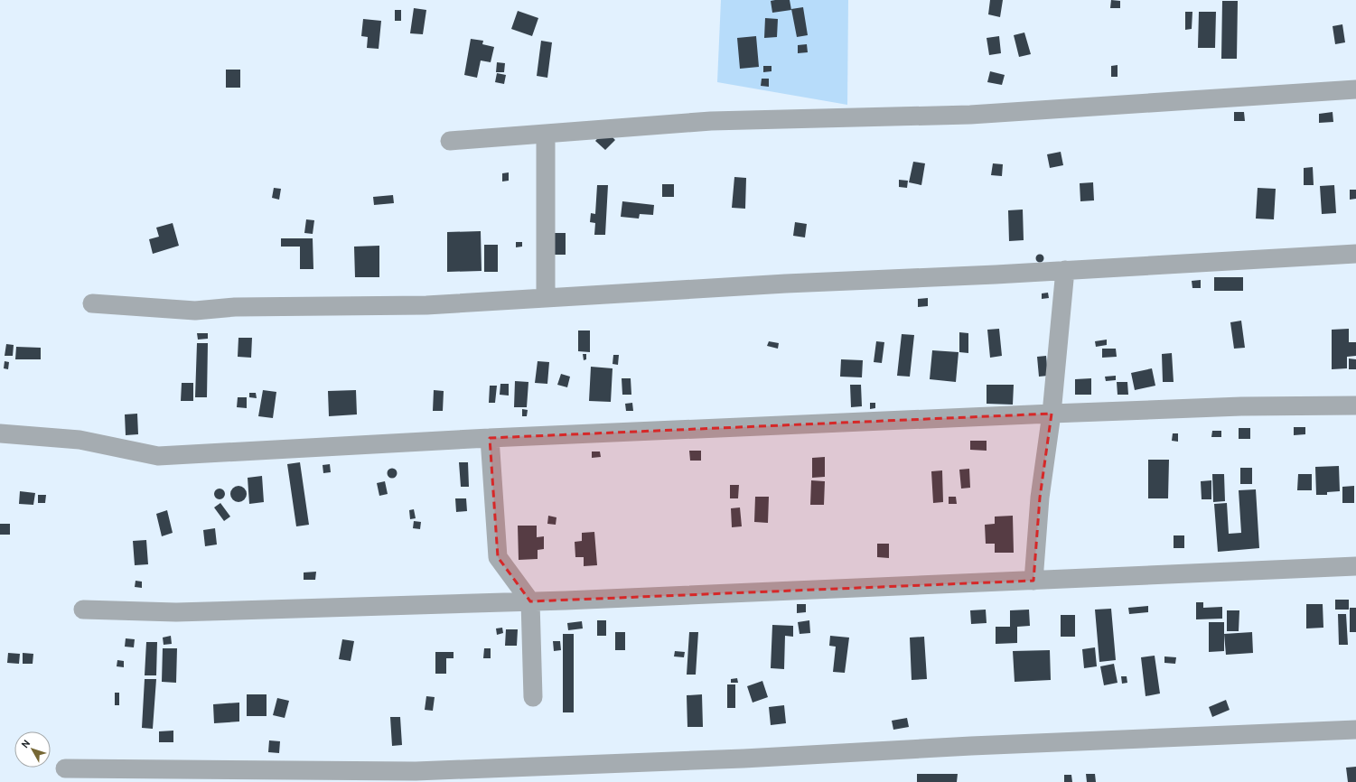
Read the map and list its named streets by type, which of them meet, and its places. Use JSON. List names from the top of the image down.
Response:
{
  "north": "top left"
}
